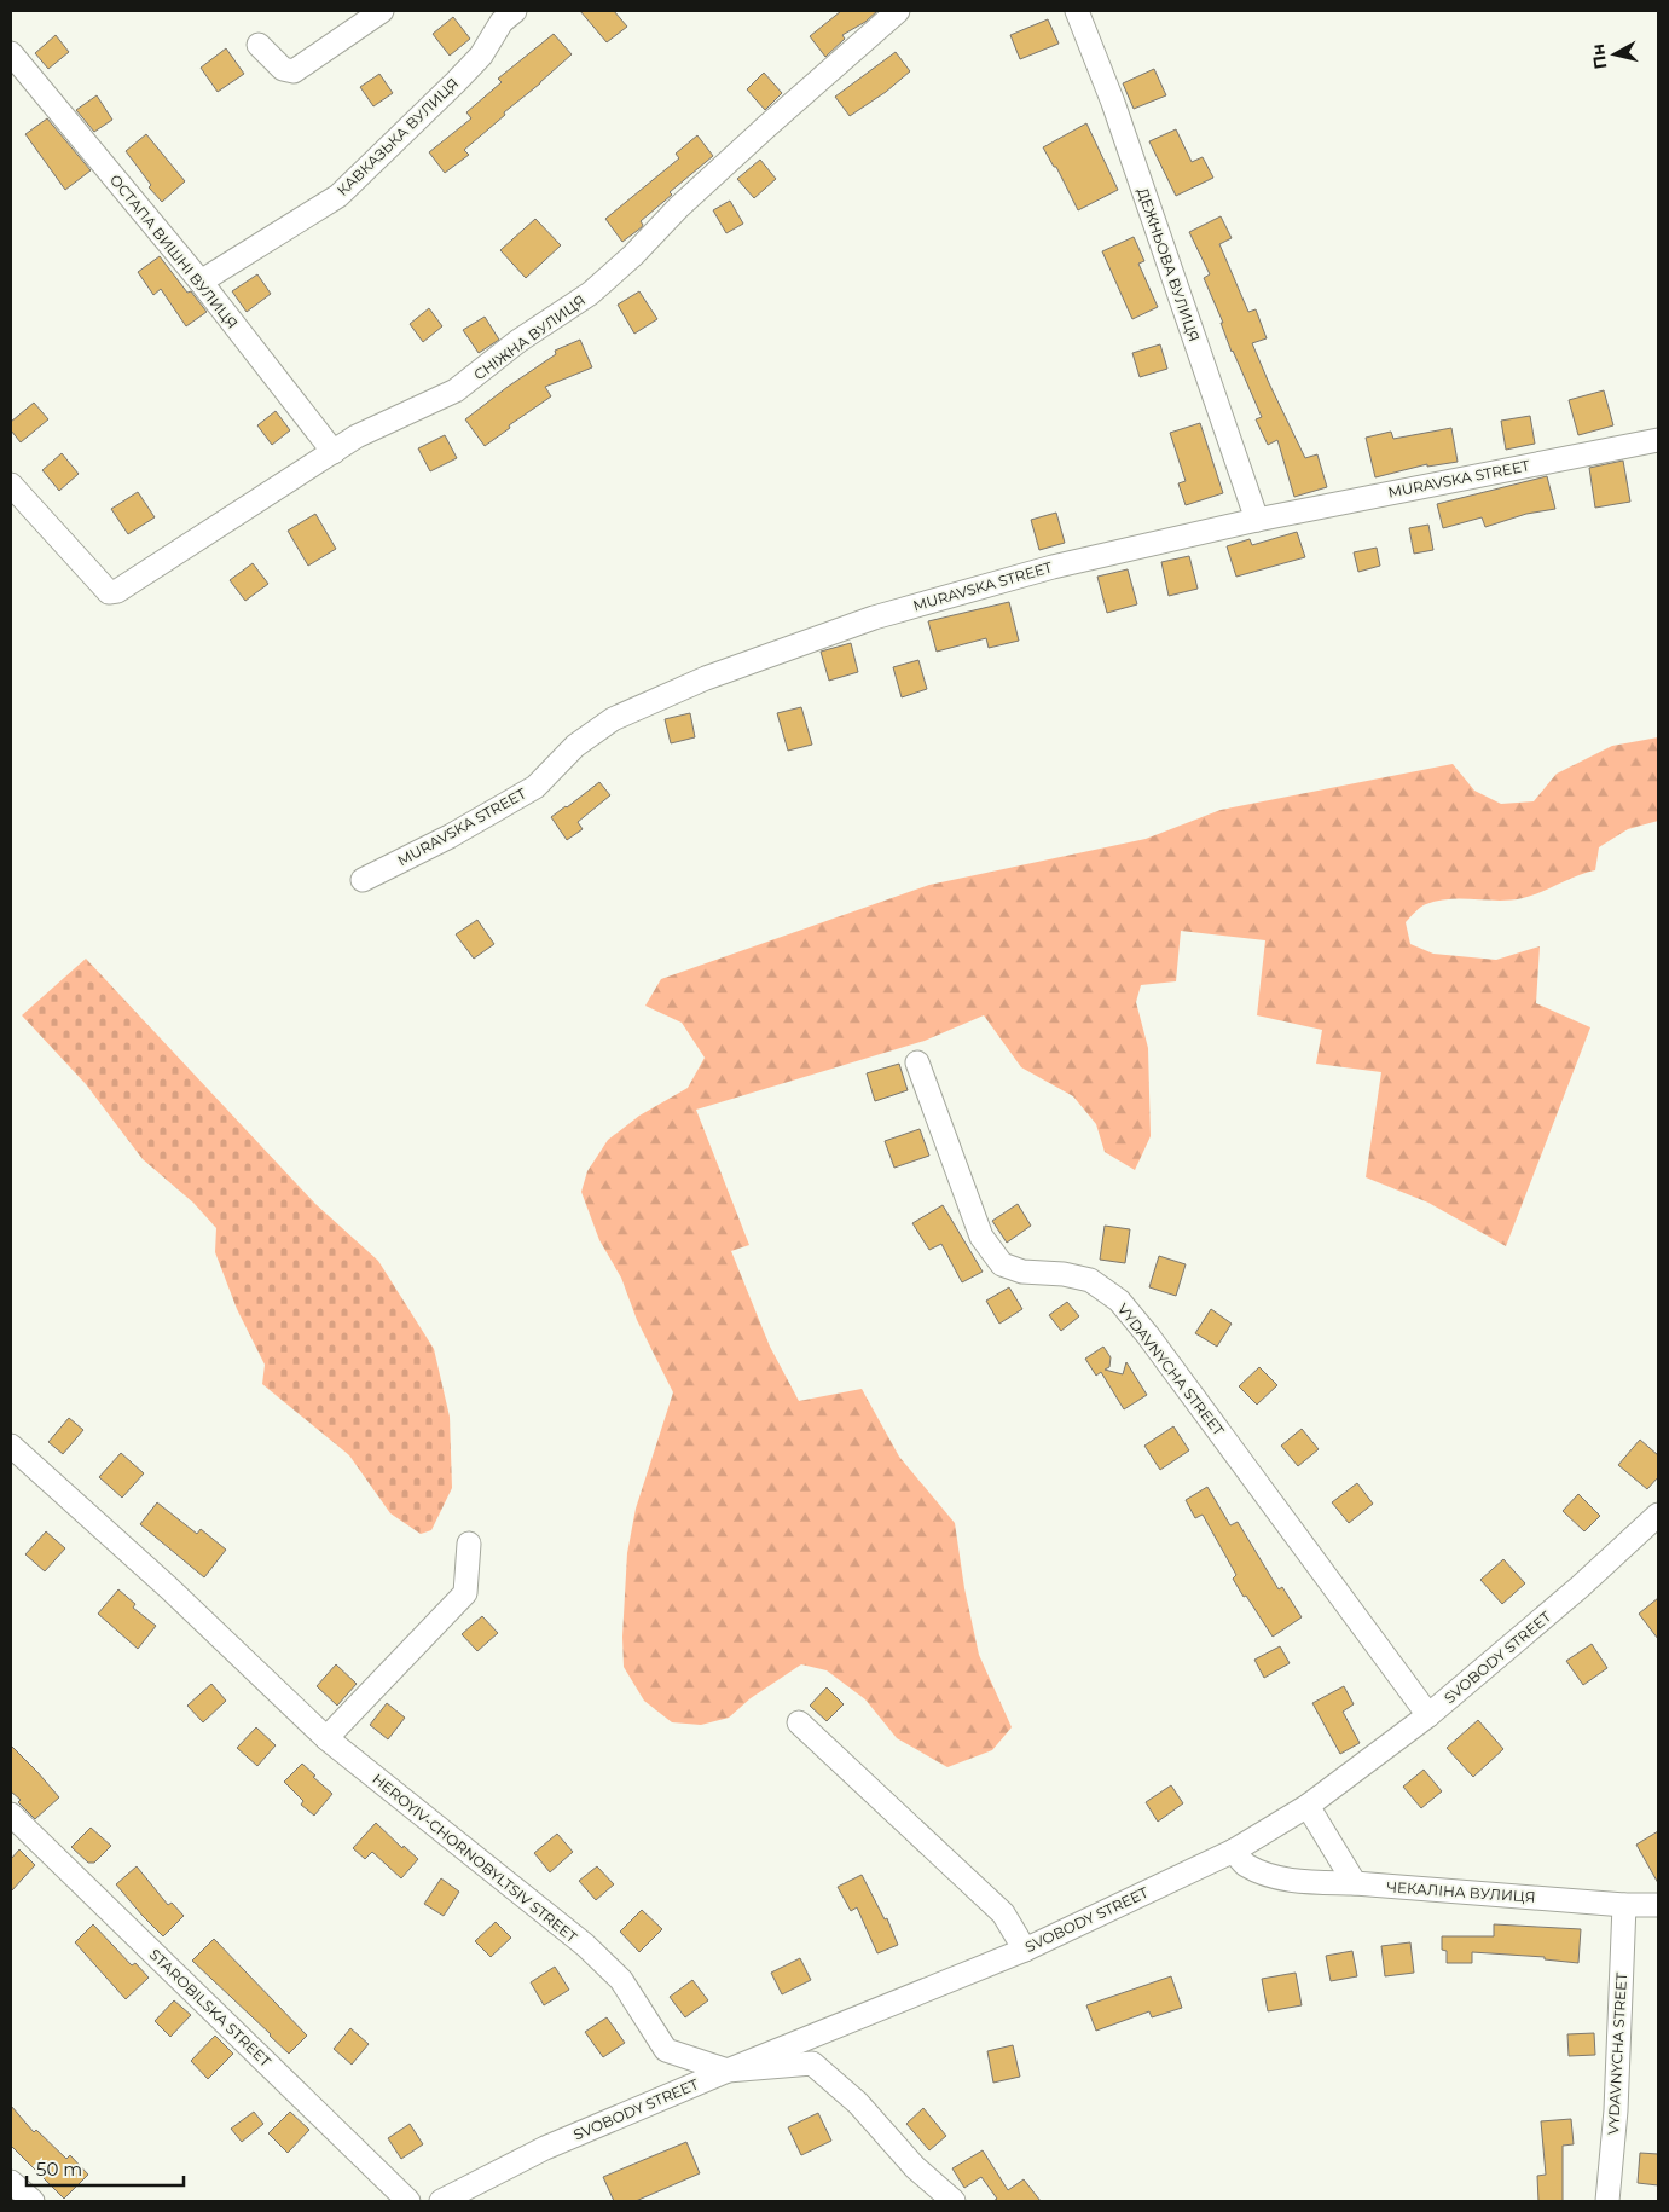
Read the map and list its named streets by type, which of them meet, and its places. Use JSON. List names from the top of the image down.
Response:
{
  "streets": {
    "street": [
      "КАВКАЗЬКА ВУЛИЦЯ",
      "ОСТАПА ВИШНІ ВУЛИЦЯ",
      "ДЕЖНЬОВА ВУЛИЦЯ",
      "СНІЖНА ВУЛИЦЯ",
      "MURAVSKA STREET",
      "VYDAVNYCHA STREET",
      "SVOBODY STREET",
      "HEROYIV-CHORNOBYLTSIV STREET",
      "ЧЕКАЛІНА ВУЛИЦЯ",
      "STAROBILSKA STREET"
    ]
  },
  "crossings": [
    ["КАВКАЗЬКА ВУЛИЦЯ", "ОСТАПА ВИШНІ ВУЛИЦЯ"],
    ["ОСТАПА ВИШНІ ВУЛИЦЯ", "СНІЖНА ВУЛИЦЯ"],
    ["ДЕЖНЬОВА ВУЛИЦЯ", "MURAVSKA STREET"],
    ["VYDAVNYCHA STREET", "SVOBODY STREET"],
    ["VYDAVNYCHA STREET", "ЧЕКАЛІНА ВУЛИЦЯ"],
    ["SVOBODY STREET", "HEROYIV-CHORNOBYLTSIV STREET"],
    ["SVOBODY STREET", "ЧЕКАЛІНА ВУЛИЦЯ"]
  ],
  "scale_bar": "50 m",
  "north": "left"
}
